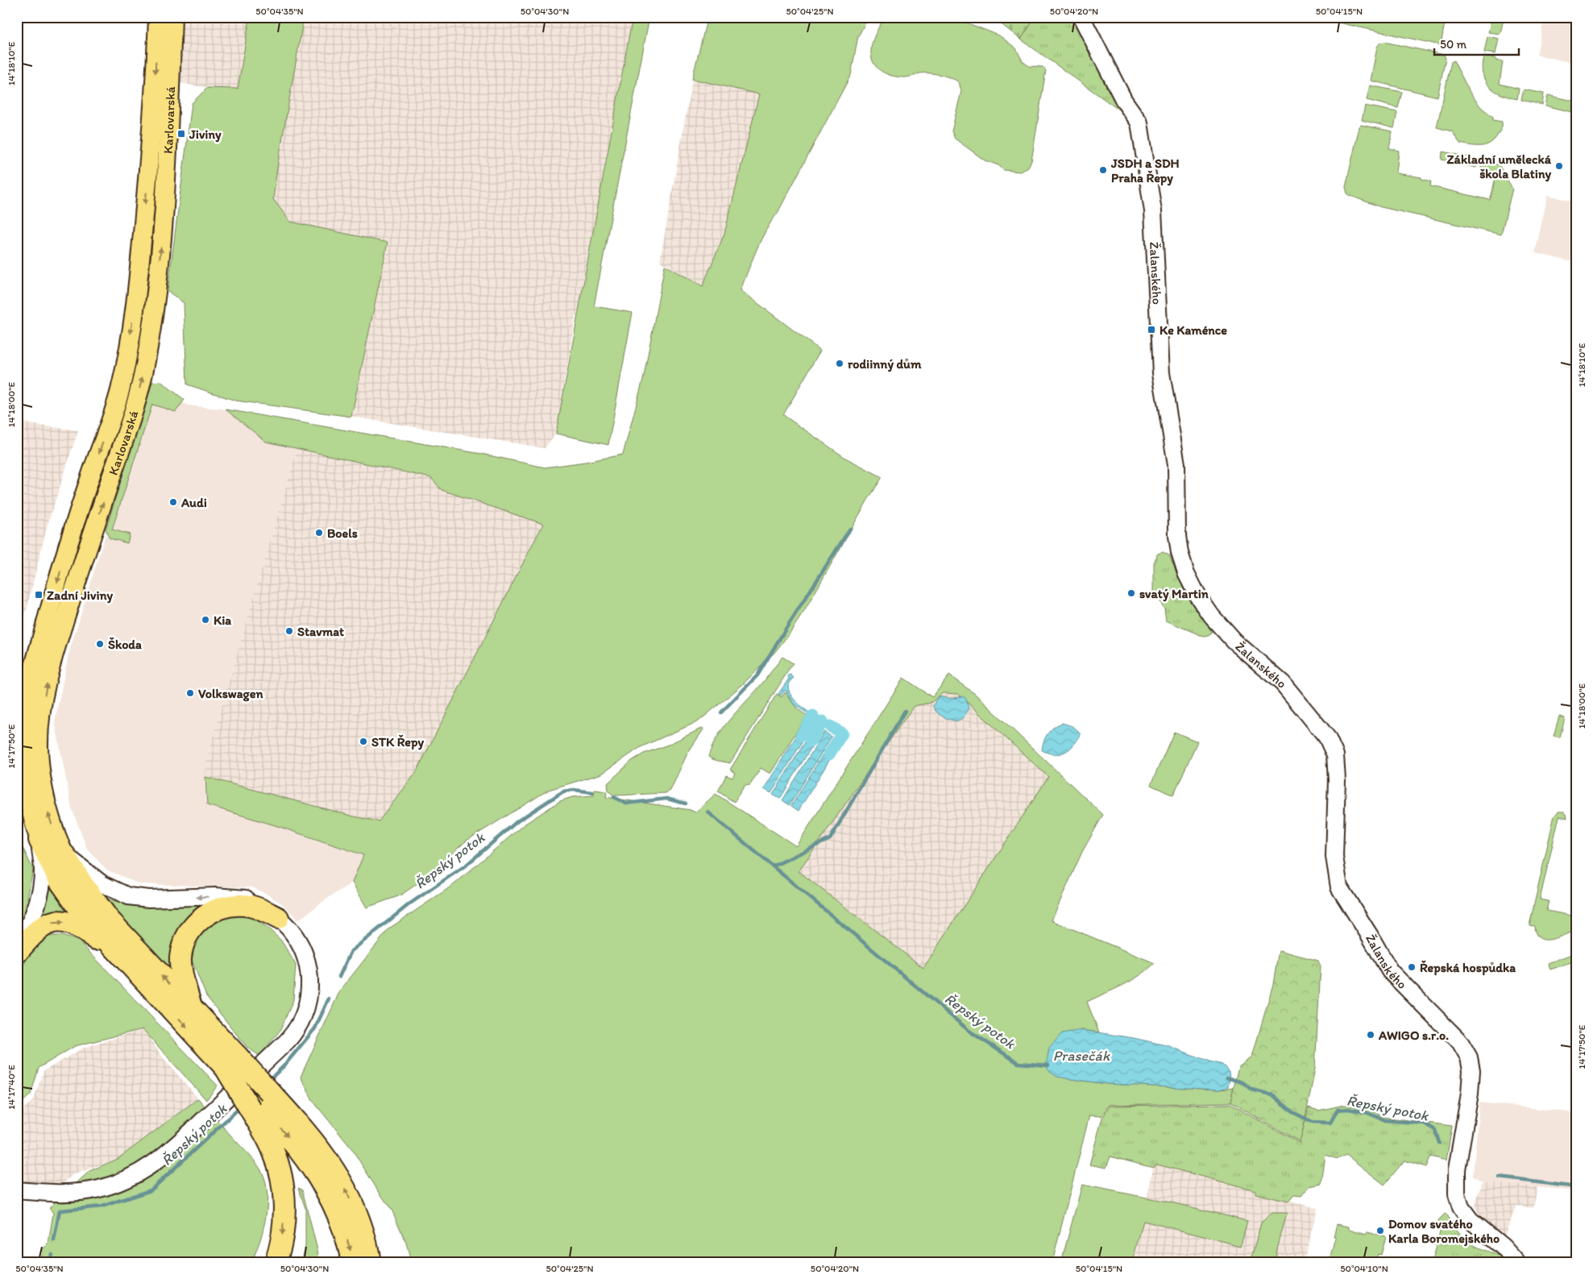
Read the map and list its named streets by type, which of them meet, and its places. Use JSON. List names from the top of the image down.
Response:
{
  "streets": {
    "main road": ["Karlovarská"],
    "street": ["Žalanského"]
  },
  "water": ["Řepský potok", "Prasečák"],
  "places": {
    "transit": ["Jiviny", "Ke Kaménce", "Zadní Jiviny"],
    "other": [
      "Základní umělecká škola Blatiny",
      "JSDH a SDH Praha Řepy",
      "rodiinný dům",
      "Audi",
      "Boels",
      "svatý Martin",
      "Kia",
      "Stavmat",
      "Škoda",
      "Volkswagen",
      "STK Řepy",
      "Řepská hospůdka",
      "AWIGO s.r.o.",
      "Domov svatého Karla Boromejského"
    ]
  },
  "scale_bar": "50 m",
  "coordinates": [
    "50°04'35\"N",
    "50°04'30\"N",
    "50°04'25\"N",
    "50°04'20\"N",
    "50°04'15\"N",
    "14°18'10\"E",
    "14°18'00\"E",
    "14°17'50\"E",
    "14°17'40\"E",
    "50°04'10\"N"
  ]
}
